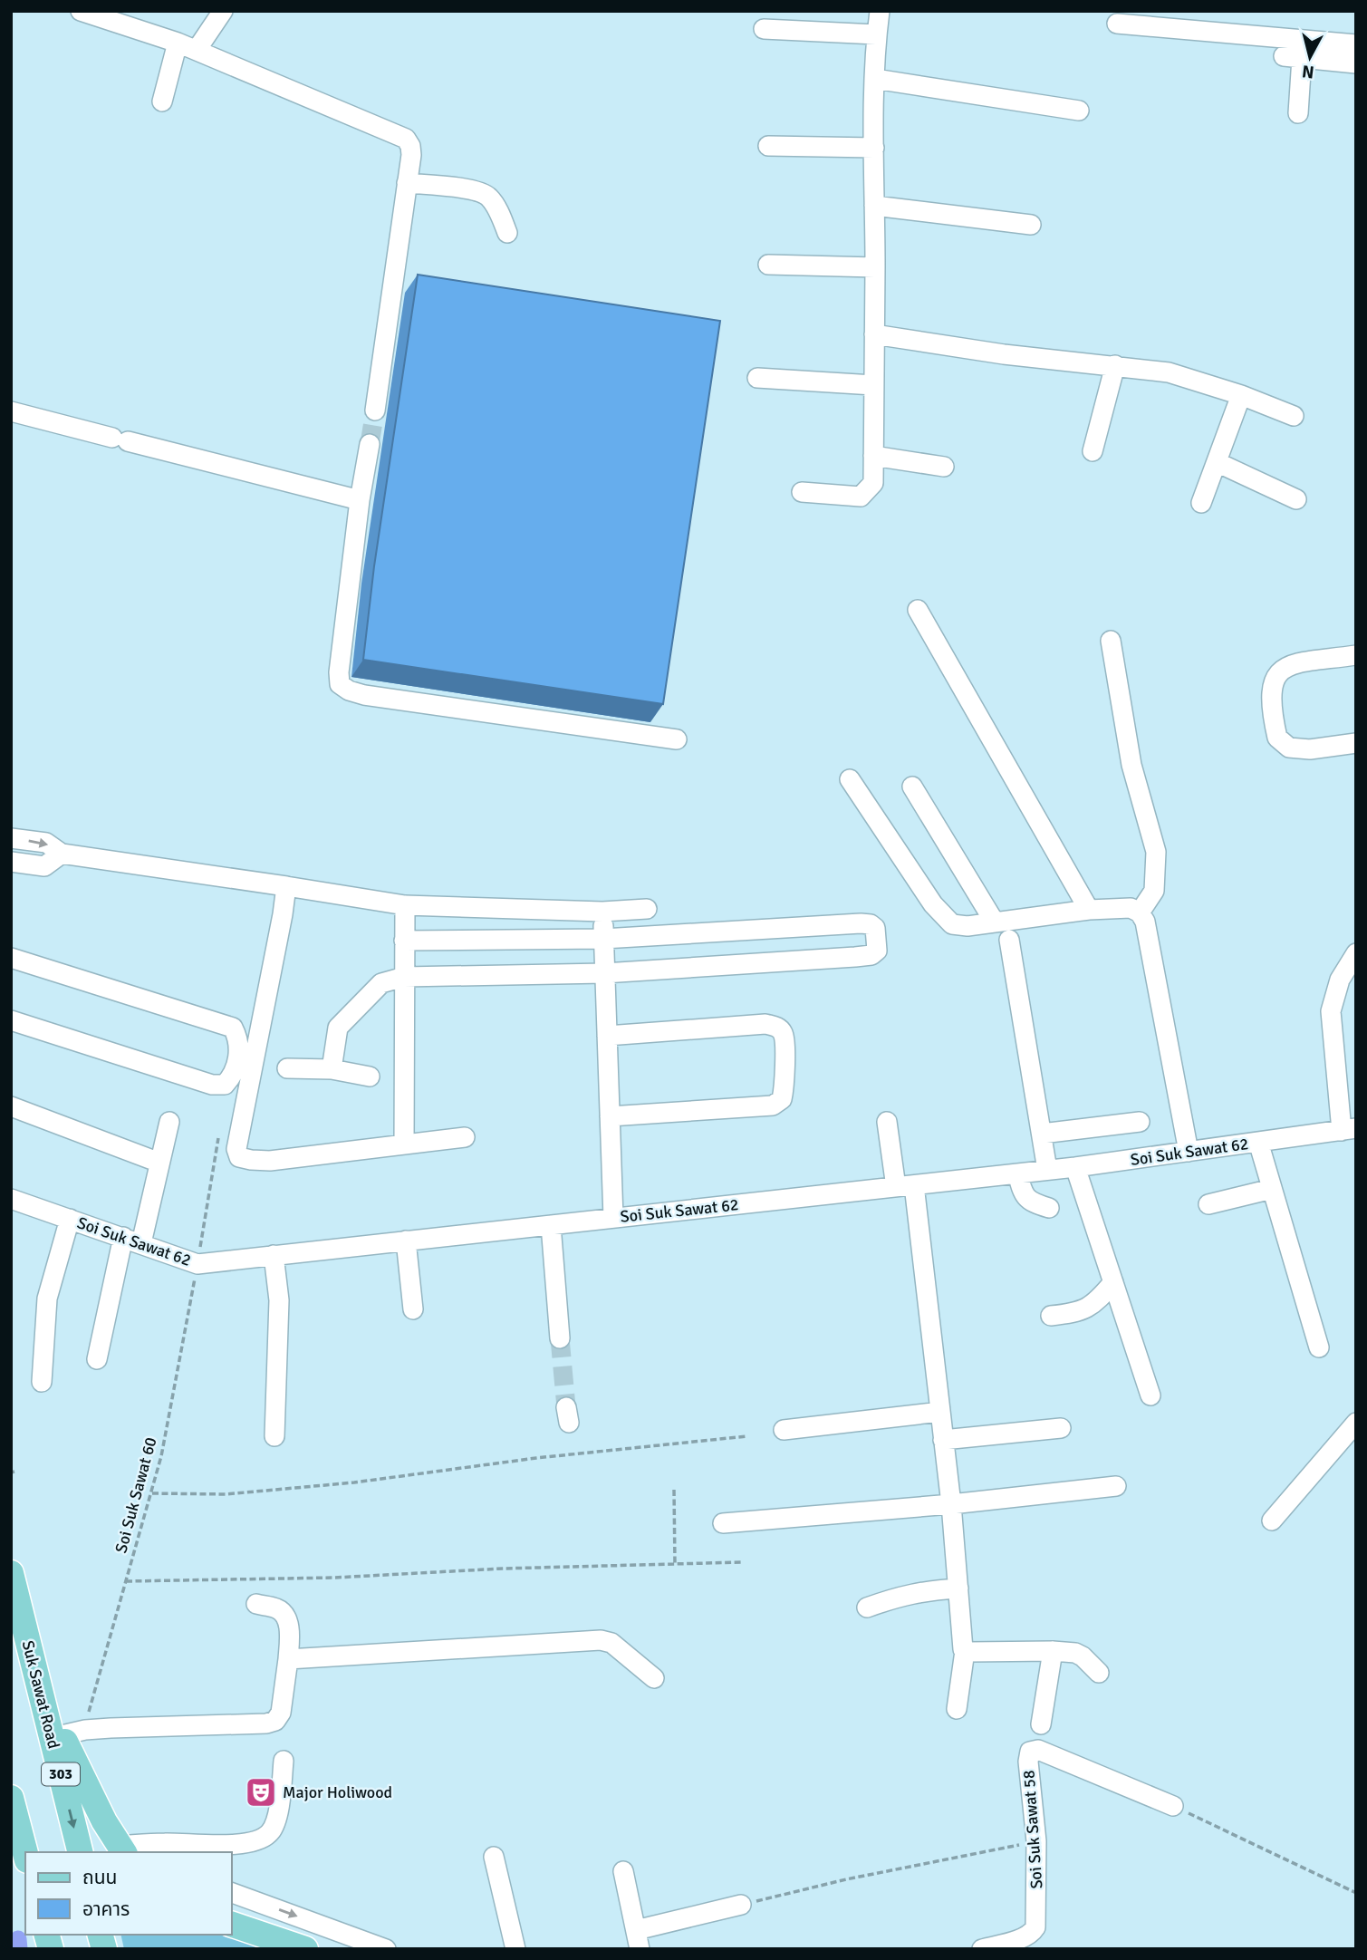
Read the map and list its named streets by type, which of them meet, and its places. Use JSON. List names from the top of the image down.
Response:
{
  "streets": {
    "main road": ["Suk Sawat Road", "303"],
    "street": ["Soi Suk Sawat 62", "Soi Suk Sawat 58"],
    "path": ["Soi Suk Sawat 60"]
  },
  "crossings": [
    ["Soi Suk Sawat 62", "Soi Suk Sawat 60"]
  ],
  "places": {
    "theatre": ["Major Holiwood"]
  },
  "legend": ["ถนน", "อาคาร"],
  "north": "bottom"
}
